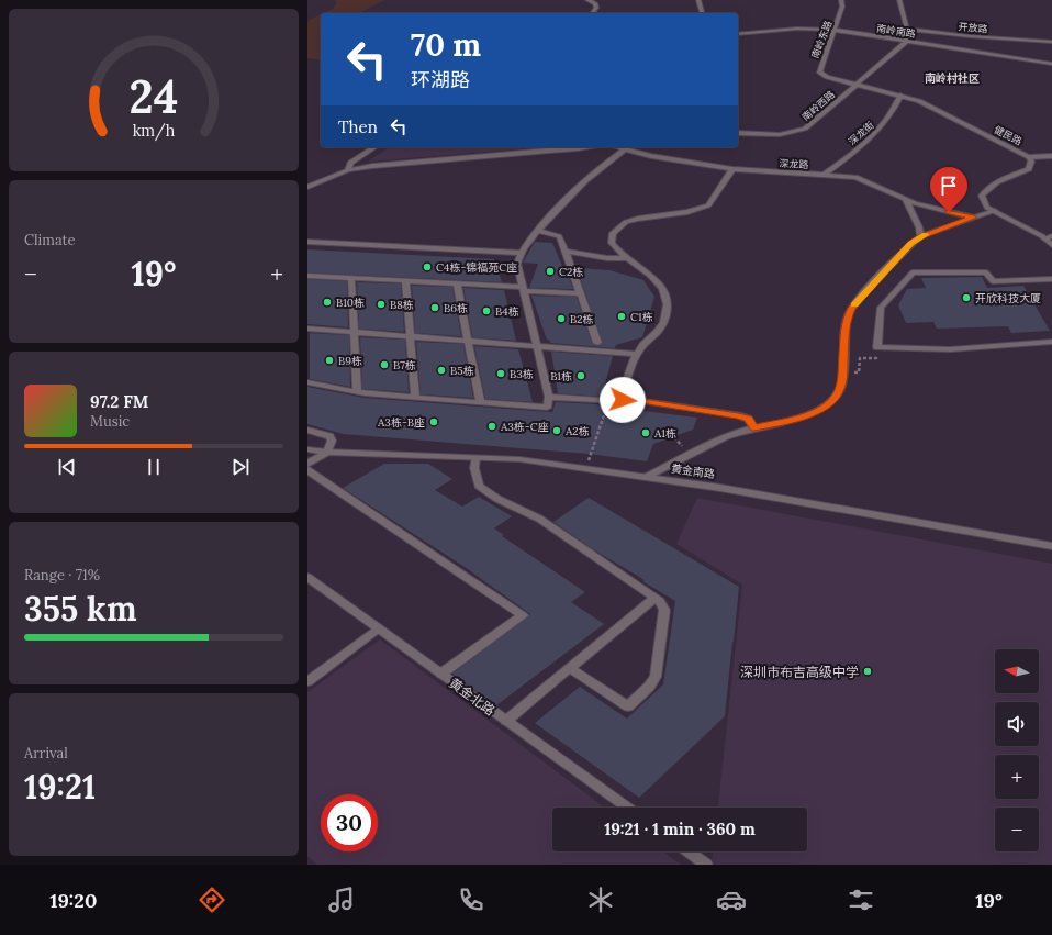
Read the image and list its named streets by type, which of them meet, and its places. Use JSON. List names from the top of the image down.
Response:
{
  "streets": {
    "street": [
      "开放路",
      "南岭南路",
      "南岭东路",
      "南岭西路",
      "深龙街",
      "健民路",
      "深龙路",
      "黄金南路",
      "黄金北路"
    ]
  },
  "crossings": [
    ["南岭南路", "南岭东路"],
    ["南岭南路", "南岭西路"],
    ["南岭东路", "南岭西路"],
    ["南岭东路", "健民路"],
    ["南岭西路", "健民路"],
    ["深龙街", "健民路"],
    ["深龙街", "深龙路"]
  ],
  "districts": ["南岭村社区"],
  "places": [
    "C4栋-锦福苑C座",
    "C2栋",
    "开欣科技大厦",
    "B10栋",
    "B8栋",
    "B6栋",
    "B4栋",
    "C1栋",
    "B2栋",
    "B9栋",
    "B7栋",
    "B5栋",
    "B3栋",
    "B1栋",
    "A3栋-B座",
    "A3栋-C座",
    "A2栋",
    "A1栋",
    "深圳市布吉高级中学"
  ],
  "north": "left",
  "page": {
    "turn": ["70 m", "环湖路"],
    "then": "Then",
    "tile": [
      "Climate",
      ["Range · 71%", "355 km"],
      ["Arrival", "19:21"]
    ],
    "heat": ["−", "19°", "+"],
    "song": ["97.2 FM", "Music"],
    "map_buttons": ["+", "−"],
    "limit": "30",
    "trip": "19:21 · 1 min · 360 m",
    "tabs": ["19:20", "19°"],
    "gauge": ["24", "km/h"]
  }
}
